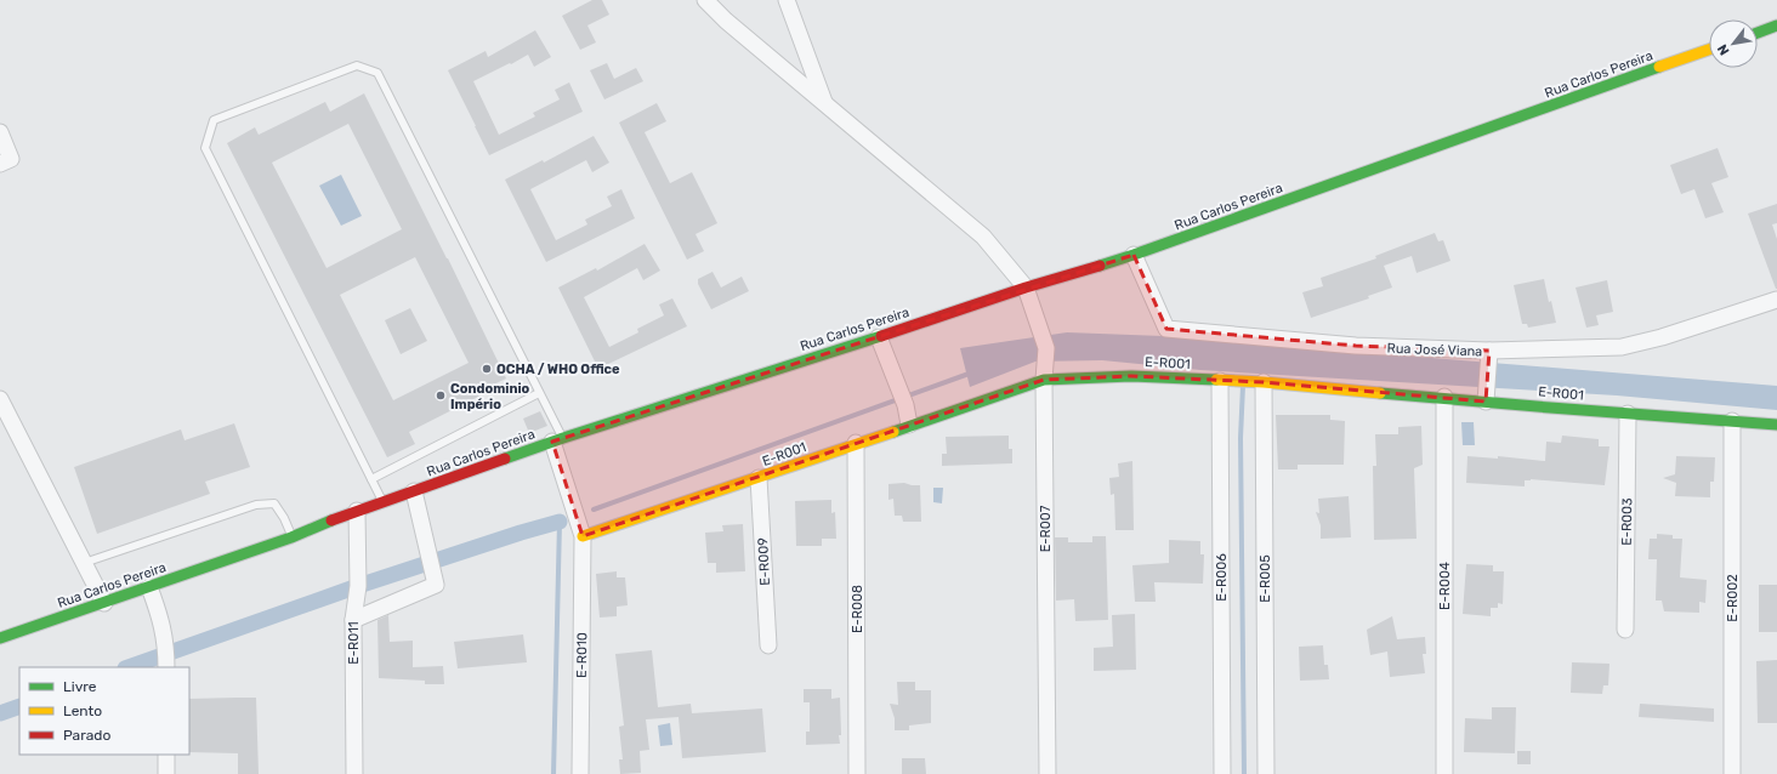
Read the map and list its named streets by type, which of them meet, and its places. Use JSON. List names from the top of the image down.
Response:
{
  "streets": {
    "street": [
      "Rua Carlos Pereira",
      "Rua José Viana",
      "E-R001",
      "E-R003",
      "E-R007",
      "E-R009",
      "E-R006",
      "E-R005",
      "E-R004",
      "E-R002",
      "E-R008",
      "E-R011",
      "E-R010"
    ]
  },
  "crossings": [
    ["Rua Carlos Pereira", "Rua José Viana"],
    ["Rua Carlos Pereira", "E-R007"],
    ["Rua Carlos Pereira", "E-R011"],
    ["Rua Carlos Pereira", "E-R010"],
    ["E-R001", "E-R003"],
    ["E-R001", "E-R007"],
    ["E-R001", "E-R009"],
    ["E-R001", "E-R006"],
    ["E-R001", "E-R005"],
    ["E-R001", "E-R004"],
    ["E-R001", "E-R002"],
    ["E-R001", "E-R008"],
    ["E-R001", "E-R010"]
  ],
  "places": ["OCHA / WHO Office", "Condominio Império"],
  "legend": ["Livre", "Lento", "Parado"],
  "north": "bottom left"
}
